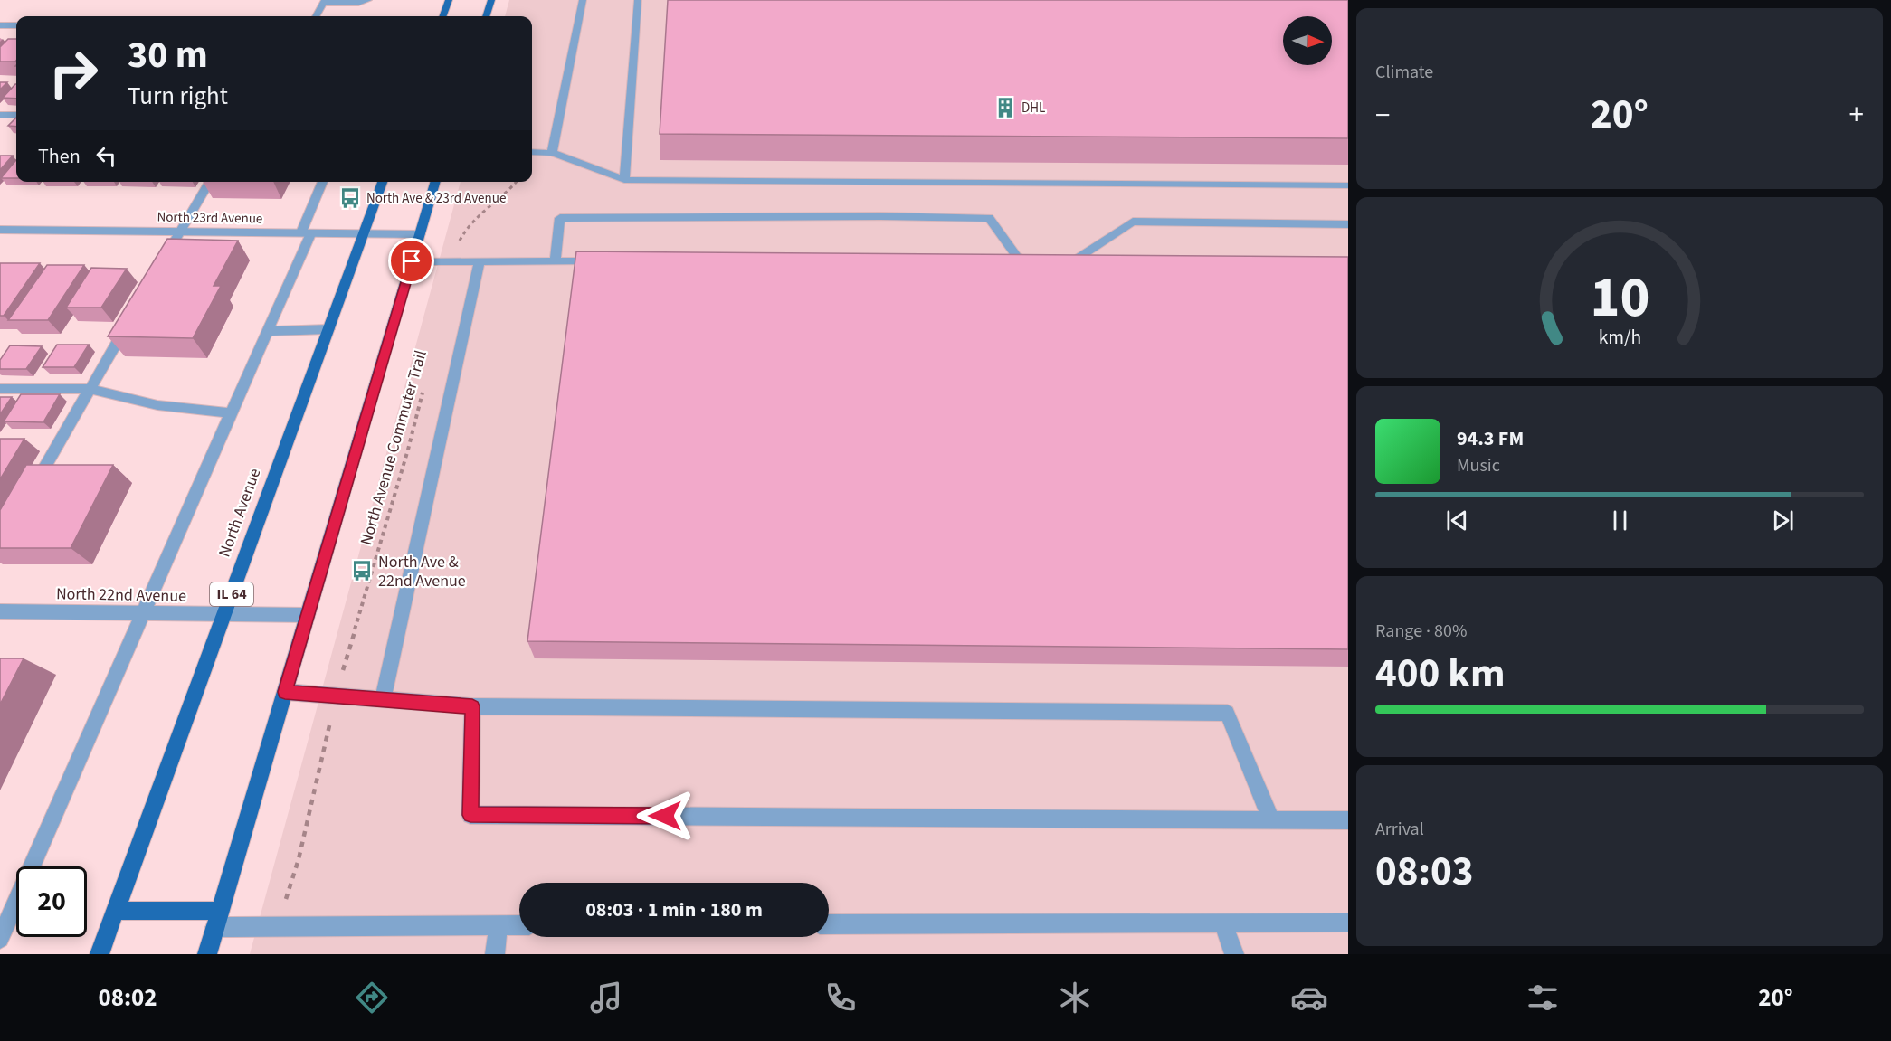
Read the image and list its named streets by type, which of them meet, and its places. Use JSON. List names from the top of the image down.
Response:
{
  "streets": {
    "main road": ["North Avenue", "IL 64"],
    "street": ["North 23rd Avenue", "North 22nd Avenue"],
    "path": ["North Avenue Commuter Trail"]
  },
  "crossings": [
    ["North 23rd Avenue", "North Avenue"],
    ["North Avenue", "North 22nd Avenue"]
  ],
  "places": {
    "building": ["DHL"],
    "bus stop": ["North Ave & 23rd Avenue", "North Ave & 22nd Avenue"]
  },
  "north": "right",
  "page": {
    "tile": [
      "Climate",
      ["Range · 80%", "400 km"],
      ["Arrival", "08:03"]
    ],
    "turn": ["30 m", "Turn right"],
    "heat": ["−", "20°", "+"],
    "then": "Then",
    "song": ["94.3 FM", "Music"],
    "limit": "20",
    "trip": "08:03 · 1 min · 180 m",
    "tabs": ["08:02", "20°"],
    "gauge": ["10", "km/h"]
  }
}
